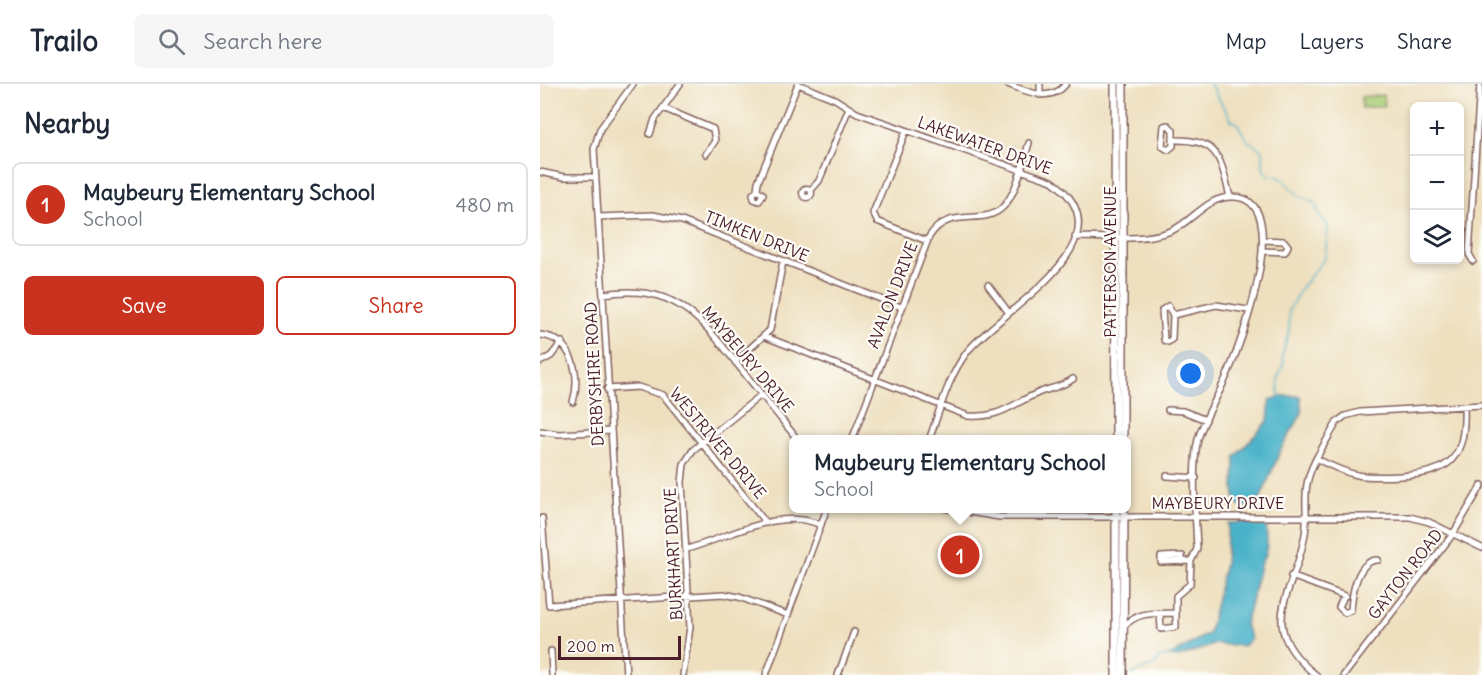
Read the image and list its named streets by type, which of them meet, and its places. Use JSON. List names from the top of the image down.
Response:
{
  "streets": {
    "main road": ["PATTERSON AVENUE"],
    "street": [
      "LAKEWATER DRIVE",
      "TIMKEN DRIVE",
      "AVALON DRIVE",
      "MAYBEURY DRIVE",
      "DERBYSHIRE ROAD",
      "WESTRIVER DRIVE",
      "BURKHART DRIVE",
      "GAYTON ROAD"
    ]
  },
  "crossings": [
    ["LAKEWATER DRIVE", "AVALON DRIVE"],
    ["TIMKEN DRIVE", "AVALON DRIVE"],
    ["TIMKEN DRIVE", "DERBYSHIRE ROAD"],
    ["MAYBEURY DRIVE", "DERBYSHIRE ROAD"],
    ["MAYBEURY DRIVE", "BURKHART DRIVE"],
    ["MAYBEURY DRIVE", "GAYTON ROAD"],
    ["DERBYSHIRE ROAD", "WESTRIVER DRIVE"],
    ["WESTRIVER DRIVE", "BURKHART DRIVE"]
  ],
  "scale_bar": "200 m",
  "page": {
    "header": "Trailo",
    "search": "Search here",
    "nav": ["Map", "Layers", "Share"],
    "heading": "Nearby",
    "map_buttons": ["+", "−"],
    "list": [
      {
        "mark": "1",
        "name": "Maybeury Elementary School",
        "note": "School",
        "value": "480 m"
      }
    ],
    "buttons": ["Save", "Share"],
    "popup": ["Maybeury Elementary School", "School"],
    "pins": "1",
    "scale": "200 m"
  }
}
